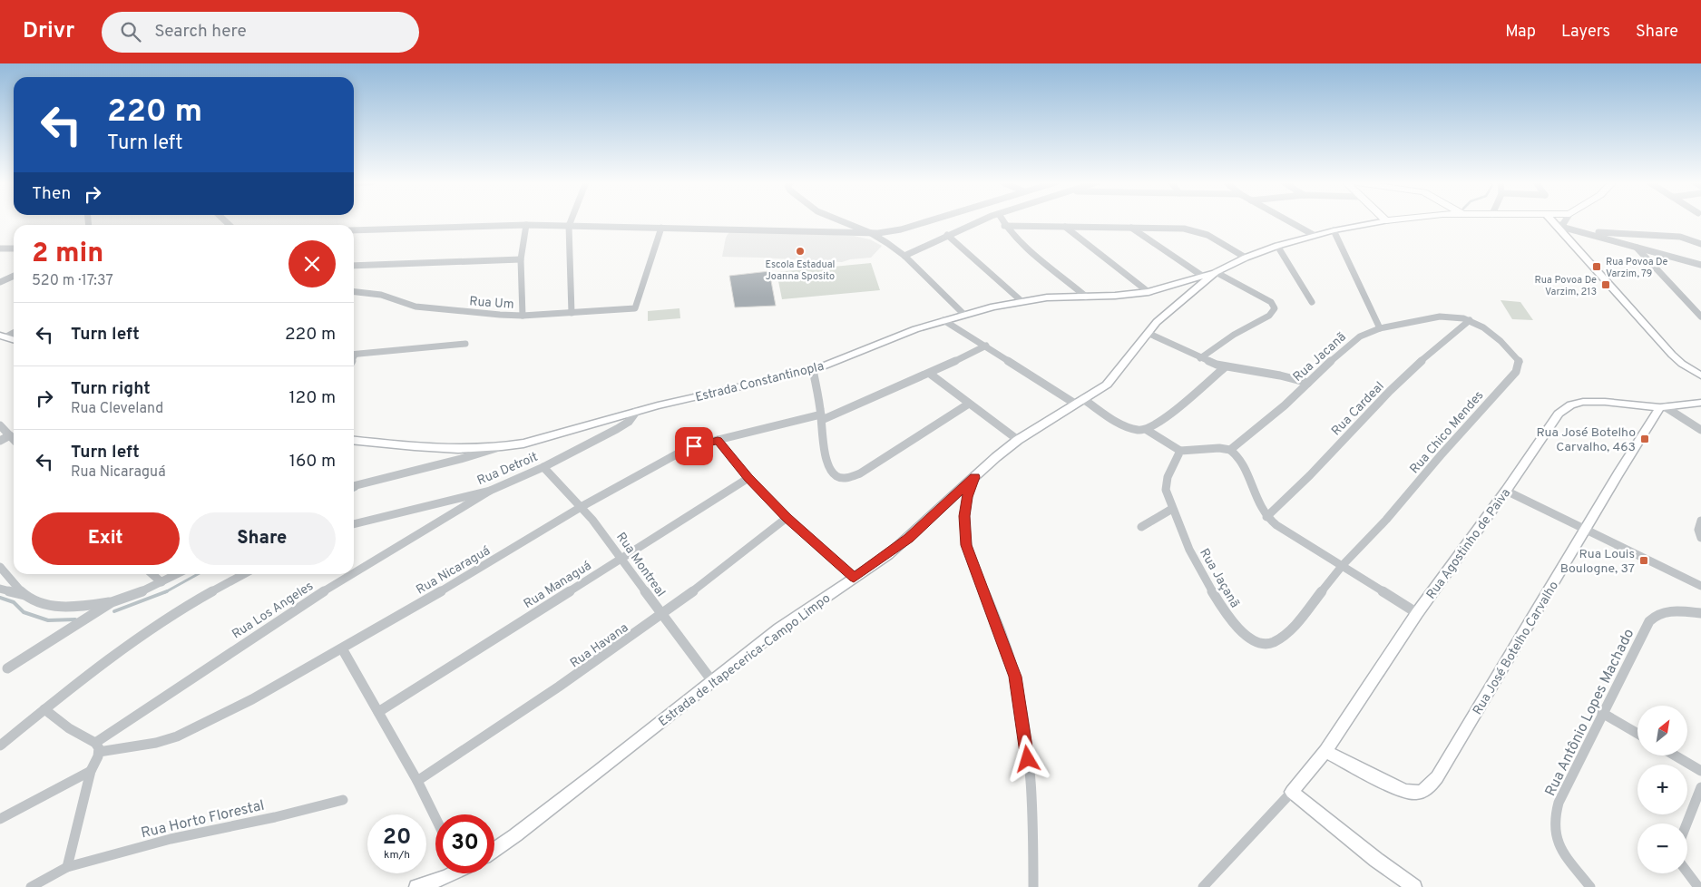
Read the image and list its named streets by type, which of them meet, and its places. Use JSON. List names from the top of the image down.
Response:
{
  "streets": {
    "main road": [
      "Estrada Constantinopla",
      "Rua Agostinho de Paiva",
      "Rua José Botelho Carvalho",
      "Estrada de Itapecerica-Campo Limpo"
    ],
    "street": [
      "Rua Um",
      "Rua Jacanã",
      "Rua Cardeal",
      "Rua Chico Mendes",
      "Rua Detroit",
      "Rua Montreal",
      "Rua Nicaraguá",
      "Rua Jaçanã",
      "Rua Managuá",
      "Rua Los Angeles",
      "Rua Havana",
      "Rua Antônio Lopes Machado",
      "Rua Horto Florestal"
    ]
  },
  "crossings": [
    ["Rua Jacanã", "Rua Cardeal"],
    ["Rua Jacanã", "Rua Chico Mendes"],
    ["Estrada Constantinopla", "Rua Detroit"],
    ["Estrada Constantinopla", "Estrada de Itapecerica-Campo Limpo"],
    ["Rua Cardeal", "Rua Chico Mendes"],
    ["Rua Chico Mendes", "Rua Jaçanã"],
    ["Rua Detroit", "Rua Montreal"],
    ["Rua Detroit", "Rua Los Angeles"],
    ["Rua Agostinho de Paiva", "Rua José Botelho Carvalho"],
    ["Rua Montreal", "Rua Nicaraguá"],
    ["Rua Montreal", "Rua Managuá"],
    ["Rua Montreal", "Rua Havana"],
    ["Rua Montreal", "Estrada de Itapecerica-Campo Limpo"],
    ["Rua Nicaraguá", "Rua Los Angeles"]
  ],
  "places": {
    "other": ["Escola Estadual Joanna Sposito"],
    "transit": [
      "Rua Povoa De Varzim, 79",
      "Rua Povoa De Varzim, 213",
      "Rua José Botelho Carvalho, 463",
      "Rua Louis Boulogne, 37"
    ]
  },
  "north": "top right",
  "page": {
    "header": "Drivr",
    "search": "Search here",
    "nav": ["Map", "Layers", "Share"],
    "turn": ["220 m", "Turn left"],
    "then": "Then",
    "heading": ["2 min", "520 m · 17:37"],
    "list": [
      {
        "name": "Turn left",
        "value": "220 m"
      },
      {
        "name": "Turn right",
        "note": "Rua Cleveland",
        "value": "120 m"
      },
      {
        "name": "Turn left",
        "note": "Rua Nicaraguá",
        "value": "160 m"
      }
    ],
    "buttons": ["Exit", "Share"],
    "map_buttons": ["+", "−"],
    "speed": "20 km/h",
    "limit": "30"
  }
}
